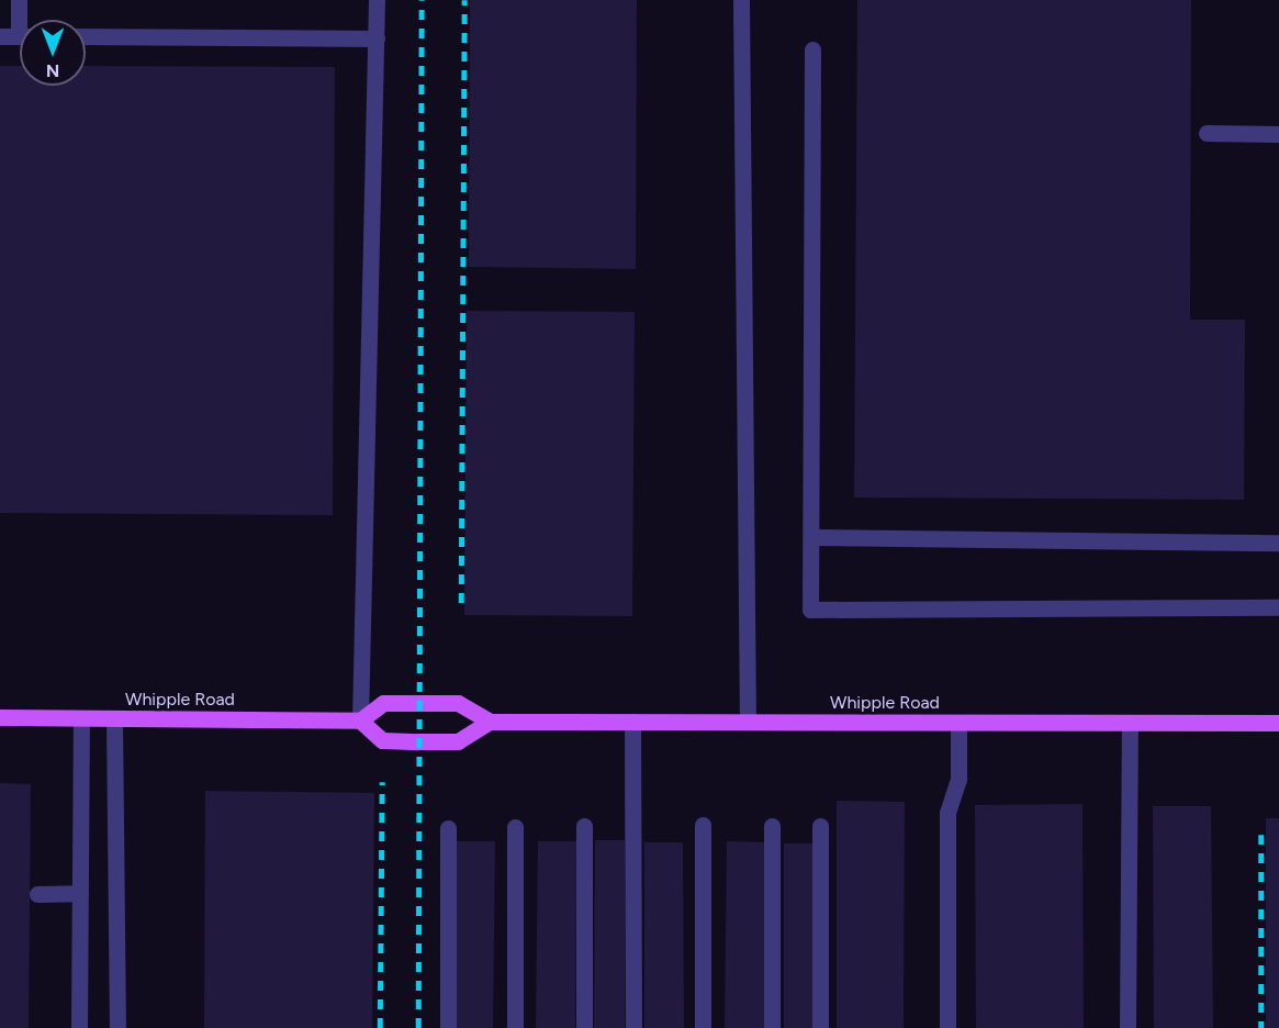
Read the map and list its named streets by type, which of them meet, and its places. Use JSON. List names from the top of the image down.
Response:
{
  "streets": {
    "main road": ["Whipple Road"]
  },
  "north": "bottom"
}
